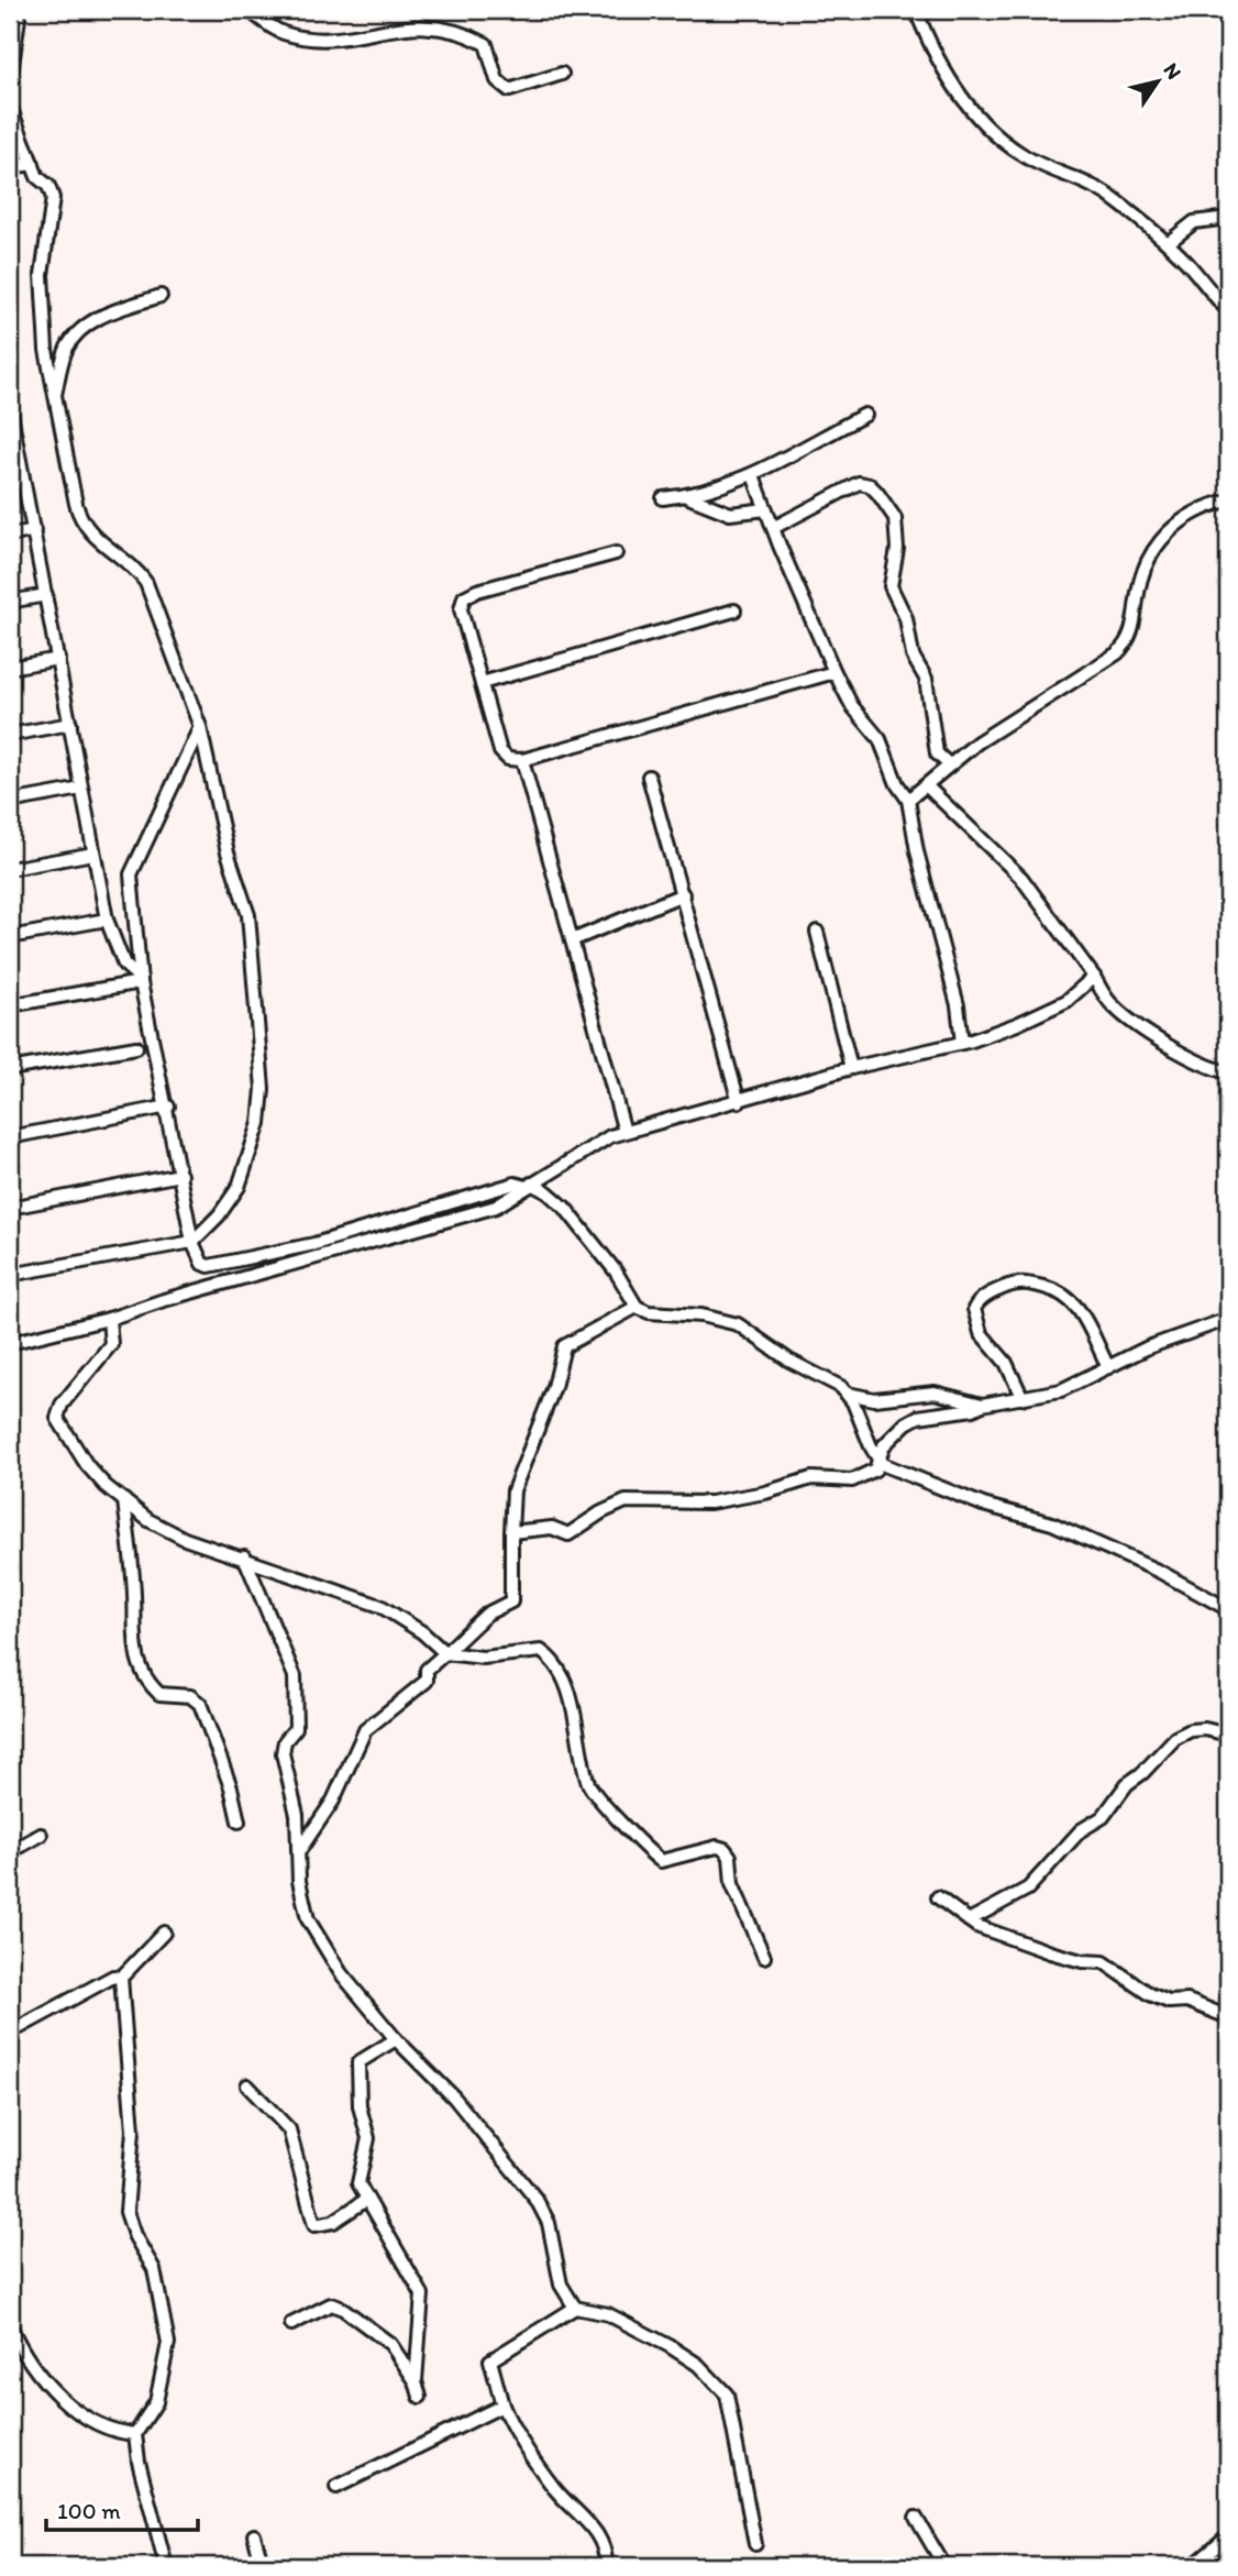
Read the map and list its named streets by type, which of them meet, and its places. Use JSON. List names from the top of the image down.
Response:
{
  "scale_bar": "100 m",
  "north": "top right"
}
